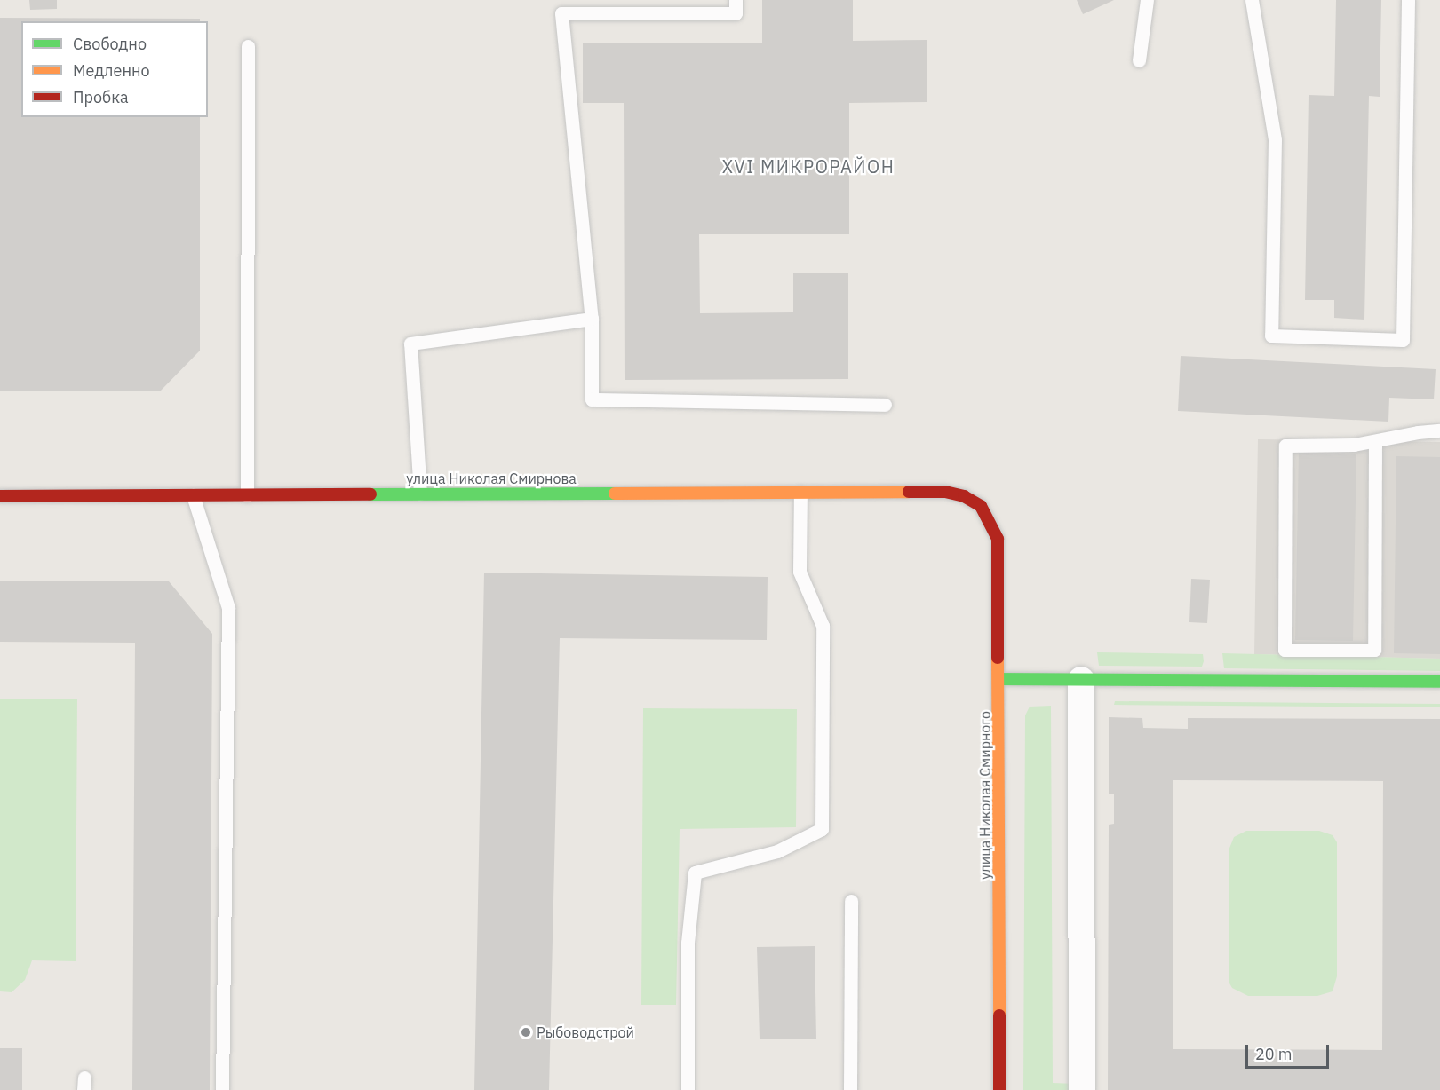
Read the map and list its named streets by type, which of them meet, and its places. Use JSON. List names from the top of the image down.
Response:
{
  "streets": {
    "street": ["улица Николая Смирнова", "улица Николая Смирного"]
  },
  "crossings": [
    ["улица Николая Смирнова", "улица Николая Смирного"]
  ],
  "districts": ["XVI МИКРОРАЙОН"],
  "places": ["Рыбоводстрой"],
  "legend": ["Свободно", "Медленно", "Пробка"],
  "scale_bar": "20 m"
}
